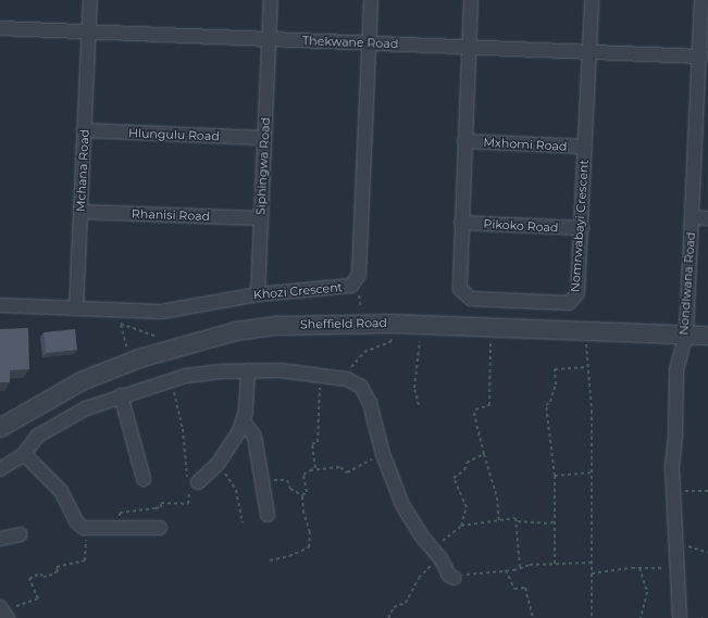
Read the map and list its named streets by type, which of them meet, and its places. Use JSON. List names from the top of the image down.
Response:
{
  "streets": {
    "street": [
      "Thekwane Road",
      "Hlungulu Road",
      "Mxhomi Road",
      "Siphingwa Road",
      "Mchana Road",
      "Rhanisi Road",
      "Pikoko Road",
      "Nomrwabayi Crescent",
      "Nondlwana Road",
      "Khozi Crescent",
      "Sheffield Road"
    ]
  },
  "crossings": [
    ["Thekwane Road", "Siphingwa Road"],
    ["Thekwane Road", "Mchana Road"],
    ["Thekwane Road", "Nomrwabayi Crescent"],
    ["Thekwane Road", "Nondlwana Road"],
    ["Thekwane Road", "Khozi Crescent"],
    ["Hlungulu Road", "Siphingwa Road"],
    ["Hlungulu Road", "Mchana Road"],
    ["Mxhomi Road", "Nomrwabayi Crescent"],
    ["Siphingwa Road", "Rhanisi Road"],
    ["Siphingwa Road", "Khozi Crescent"],
    ["Mchana Road", "Rhanisi Road"],
    ["Mchana Road", "Khozi Crescent"],
    ["Pikoko Road", "Nomrwabayi Crescent"],
    ["Nondlwana Road", "Sheffield Road"]
  ]
}
